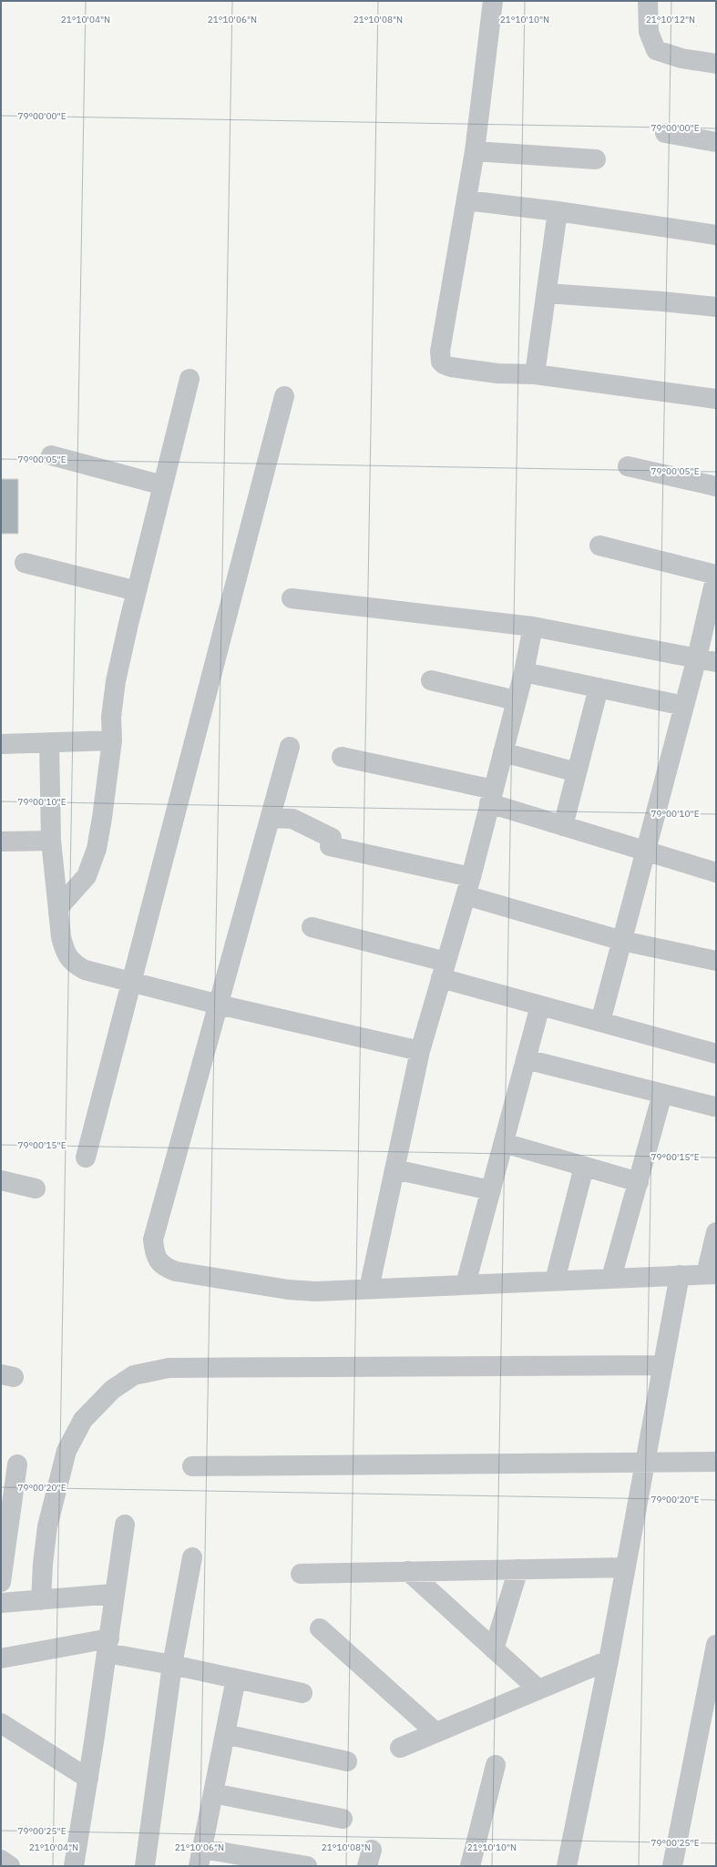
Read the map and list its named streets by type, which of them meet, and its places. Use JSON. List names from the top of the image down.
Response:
{
  "coordinates": [
    "21°10'04\"N",
    "21°10'06\"N",
    "21°10'08\"N",
    "21°10'10\"N",
    "21°10'12\"N",
    "79°00'00\"E",
    "79°00'05\"E",
    "79°00'10\"E",
    "79°00'15\"E",
    "79°00'20\"E",
    "79°00'25\"E"
  ]
}
